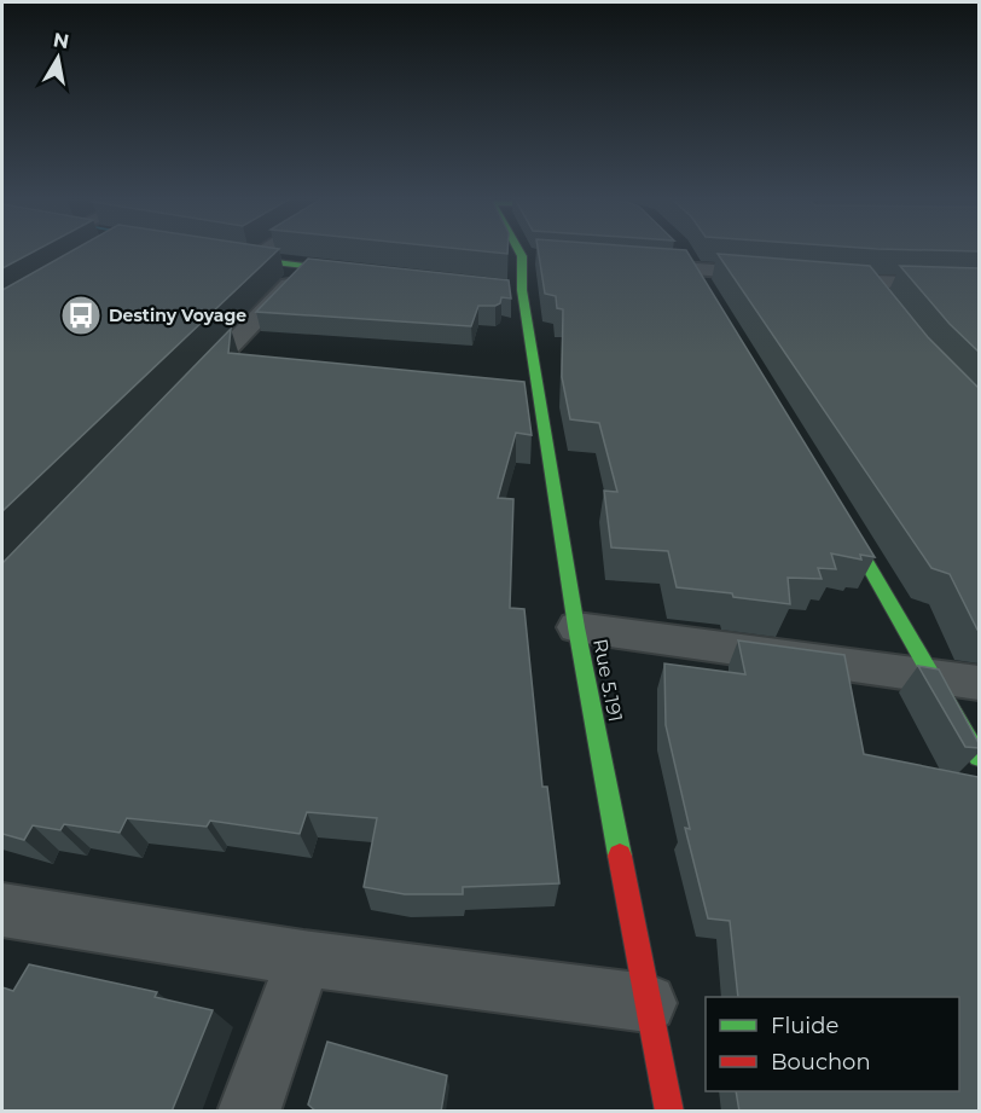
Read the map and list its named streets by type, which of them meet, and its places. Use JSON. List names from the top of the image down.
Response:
{
  "streets": {
    "street": ["Rue 5.191"]
  },
  "places": {
    "bus stop": ["Destiny Voyage"]
  },
  "legend": ["Fluide", "Bouchon"],
  "north": "top"
}
